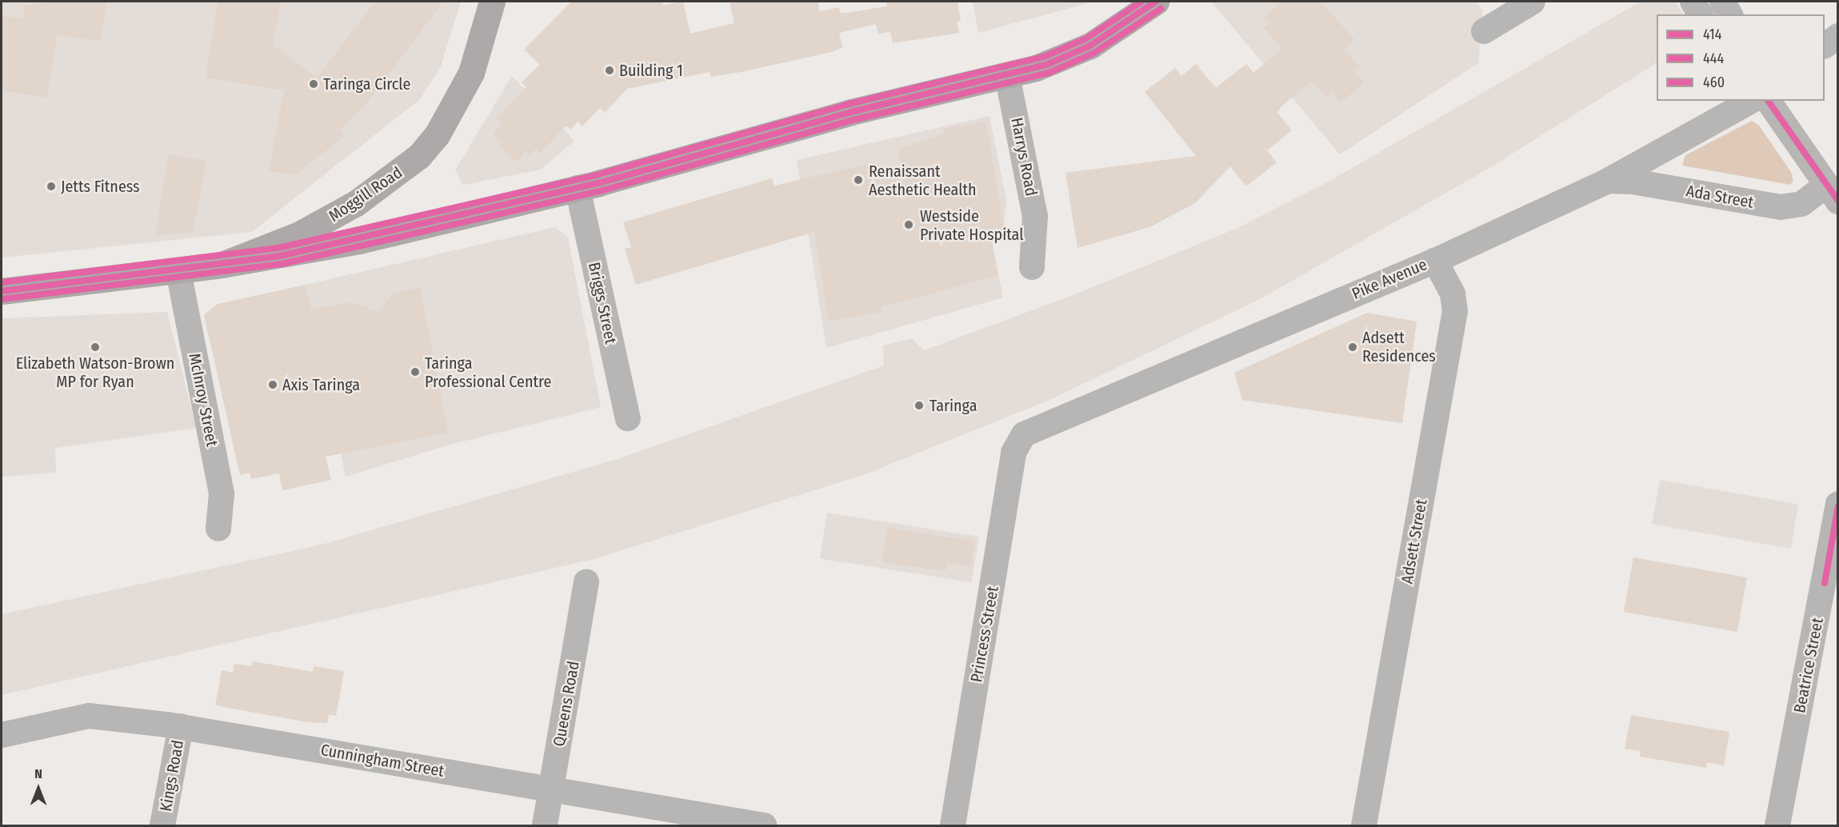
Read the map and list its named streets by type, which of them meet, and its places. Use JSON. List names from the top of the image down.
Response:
{
  "streets": {
    "highway": ["Moggill Road"],
    "street": [
      "Harrys Road",
      "Ada Street",
      "Pike Avenue",
      "Briggs Street",
      "McInroy Street",
      "Adsett Street",
      "Princess Street",
      "Beatrice Street",
      "Queens Road",
      "Cunningham Street",
      "Kings Road"
    ]
  },
  "crossings": [
    ["Moggill Road", "McInroy Street"],
    ["Ada Street", "Pike Avenue"],
    ["Pike Avenue", "Adsett Street"],
    ["Pike Avenue", "Princess Street"],
    ["Queens Road", "Cunningham Street"],
    ["Cunningham Street", "Kings Road"]
  ],
  "places": [
    "Building 1",
    "Taringa Circle",
    "Renaissant Aesthetic Health",
    "Jetts Fitness",
    "Westside Private Hospital",
    "Elizabeth Watson-Brown MP for Ryan",
    "Adsett Residences",
    "Taringa Professional Centre",
    "Axis Taringa",
    "Taringa"
  ],
  "lines": ["transit line 414", "transit line 460", "transit line 444"],
  "legend": ["414", "444", "460"],
  "north": "top"
}
